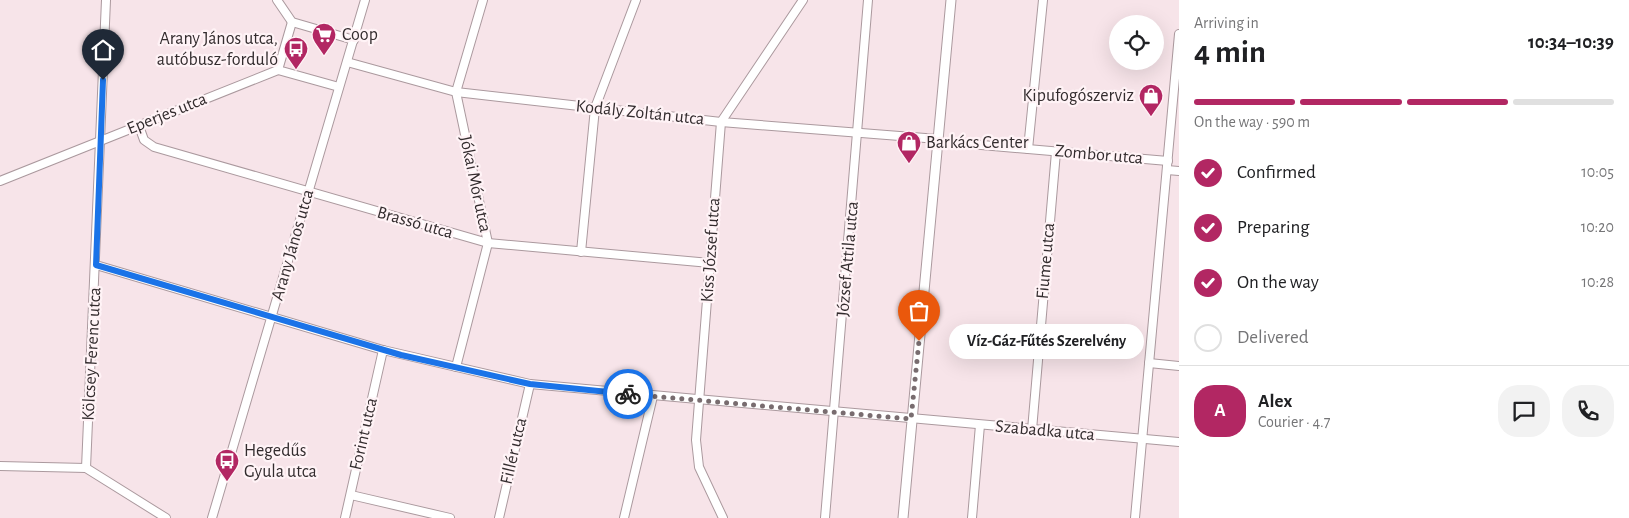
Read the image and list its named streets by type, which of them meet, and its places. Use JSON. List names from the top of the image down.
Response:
{
  "streets": {
    "street": [
      "Kodály Zoltán utca",
      "Eperjes utca",
      "Zombor utca",
      "Jókai Mór utca",
      "Brassó utca",
      "Arany János utca",
      "Kiss József utca",
      "József Attila utca",
      "Fiume utca",
      "Kölcsey Ferenc utca",
      "Szabadka utca",
      "Forint utca",
      "Fillér utca"
    ]
  },
  "crossings": [
    ["Kodály Zoltán utca", "Jókai Mór utca"],
    ["Kodály Zoltán utca", "Arany János utca"],
    ["Kodály Zoltán utca", "Kiss József utca"],
    ["Kodály Zoltán utca", "József Attila utca"],
    ["Eperjes utca", "Brassó utca"],
    ["Eperjes utca", "Kölcsey Ferenc utca"],
    ["Zombor utca", "Fiume utca"],
    ["Jókai Mór utca", "Brassó utca"],
    ["Jókai Mór utca", "Szabadka utca"],
    ["Brassó utca", "Arany János utca"],
    ["Brassó utca", "Kiss József utca"],
    ["Arany János utca", "Szabadka utca"],
    ["Kiss József utca", "Szabadka utca"],
    ["József Attila utca", "Szabadka utca"],
    ["Fiume utca", "Szabadka utca"],
    ["Kölcsey Ferenc utca", "Szabadka utca"],
    ["Szabadka utca", "Forint utca"],
    ["Szabadka utca", "Fillér utca"]
  ],
  "places": {
    "supermarket": ["Coop"],
    "bus stop": ["Arany János utca, autóbusz-forduló", "Hegedűs Gyula utca"],
    "shop": ["Kipufogószerviz", "Barkács Center"],
    "other": ["Víz-Gáz-Fűtés Szerelvény"]
  },
  "page": {
    "heading": ["4 min", "Arriving in", "10:34–10:39"],
    "panel": ["Alex", "Courier · 4.7"],
    "bar": "On the way · 590 m",
    "list": [
      ["Confirmed", "10:05"],
      ["Preparing", "10:20"],
      ["On the way", "10:28"],
      "Delivered"
    ],
    "bubble": "Víz-Gáz-Fűtés Szerelvény",
    "round": "A"
  }
}
